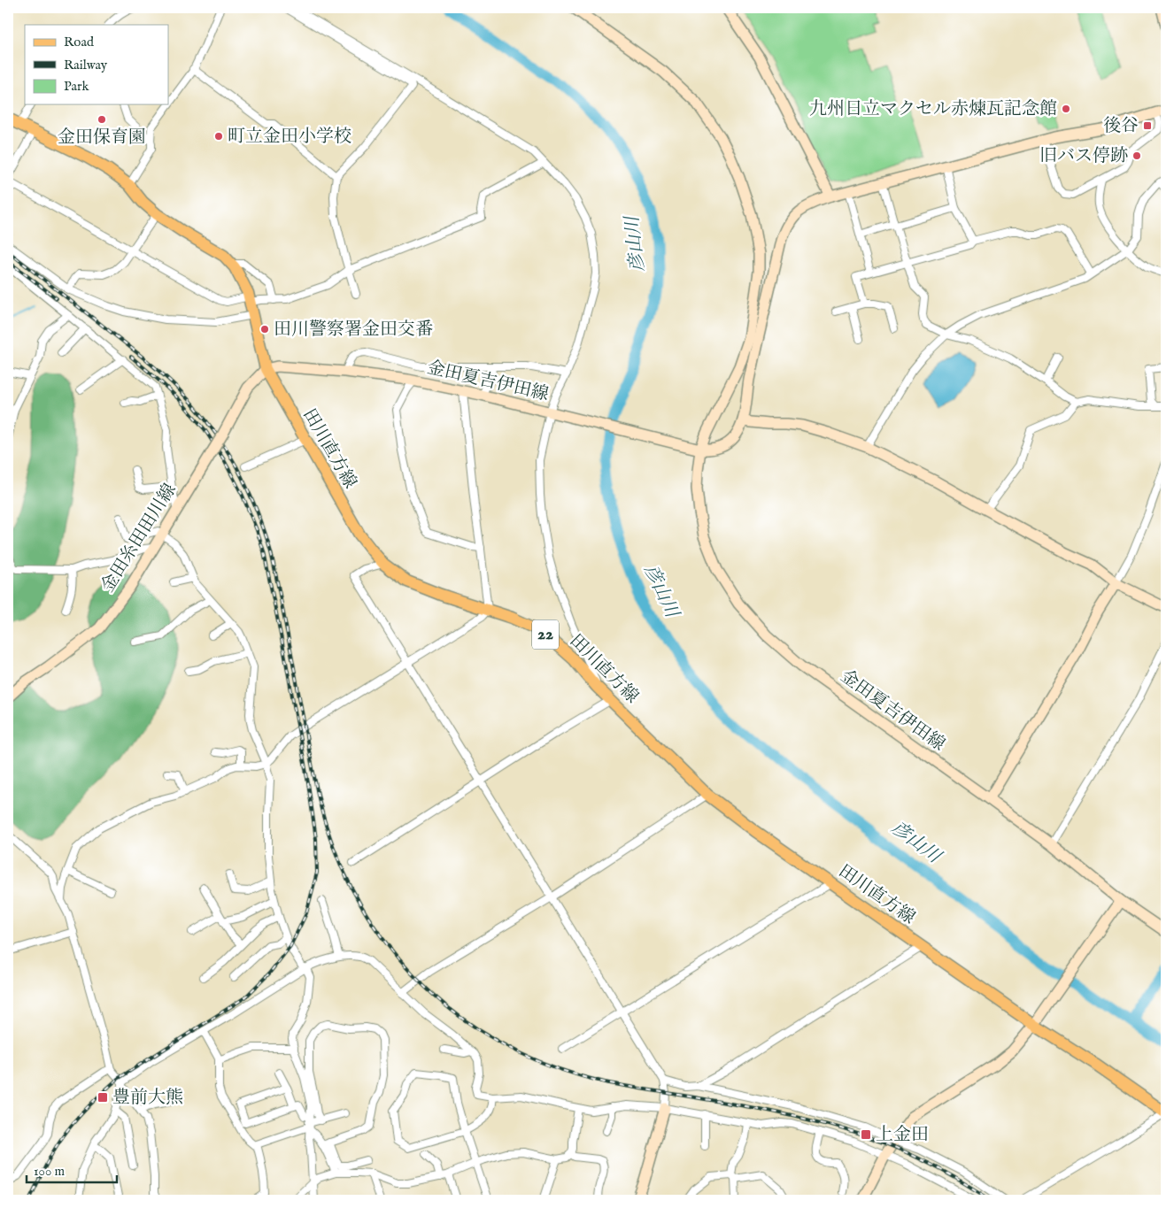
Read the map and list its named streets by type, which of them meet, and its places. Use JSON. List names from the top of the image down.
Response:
{
  "streets": {
    "main road": [
      "金田夏吉伊田線",
      "田川直方線",
      "金田糸田田川線",
      "22"
    ]
  },
  "crossings": [
    ["金田夏吉伊田線", "田川直方線"],
    ["金田夏吉伊田線", "金田糸田田川線"],
    ["田川直方線", "金田糸田田川線"]
  ],
  "water": ["彦山川"],
  "places": {
    "other": [
      "九州日立マクセル赤煉瓦記念館",
      "金田保育園",
      "町立金田小学校",
      "旧バス停跡",
      "田川警察署金田交番"
    ],
    "transit": ["後谷", "豊前大熊", "上金田"]
  },
  "legend": ["Road", "Railway", "Park"],
  "scale_bar": "100 m"
}
